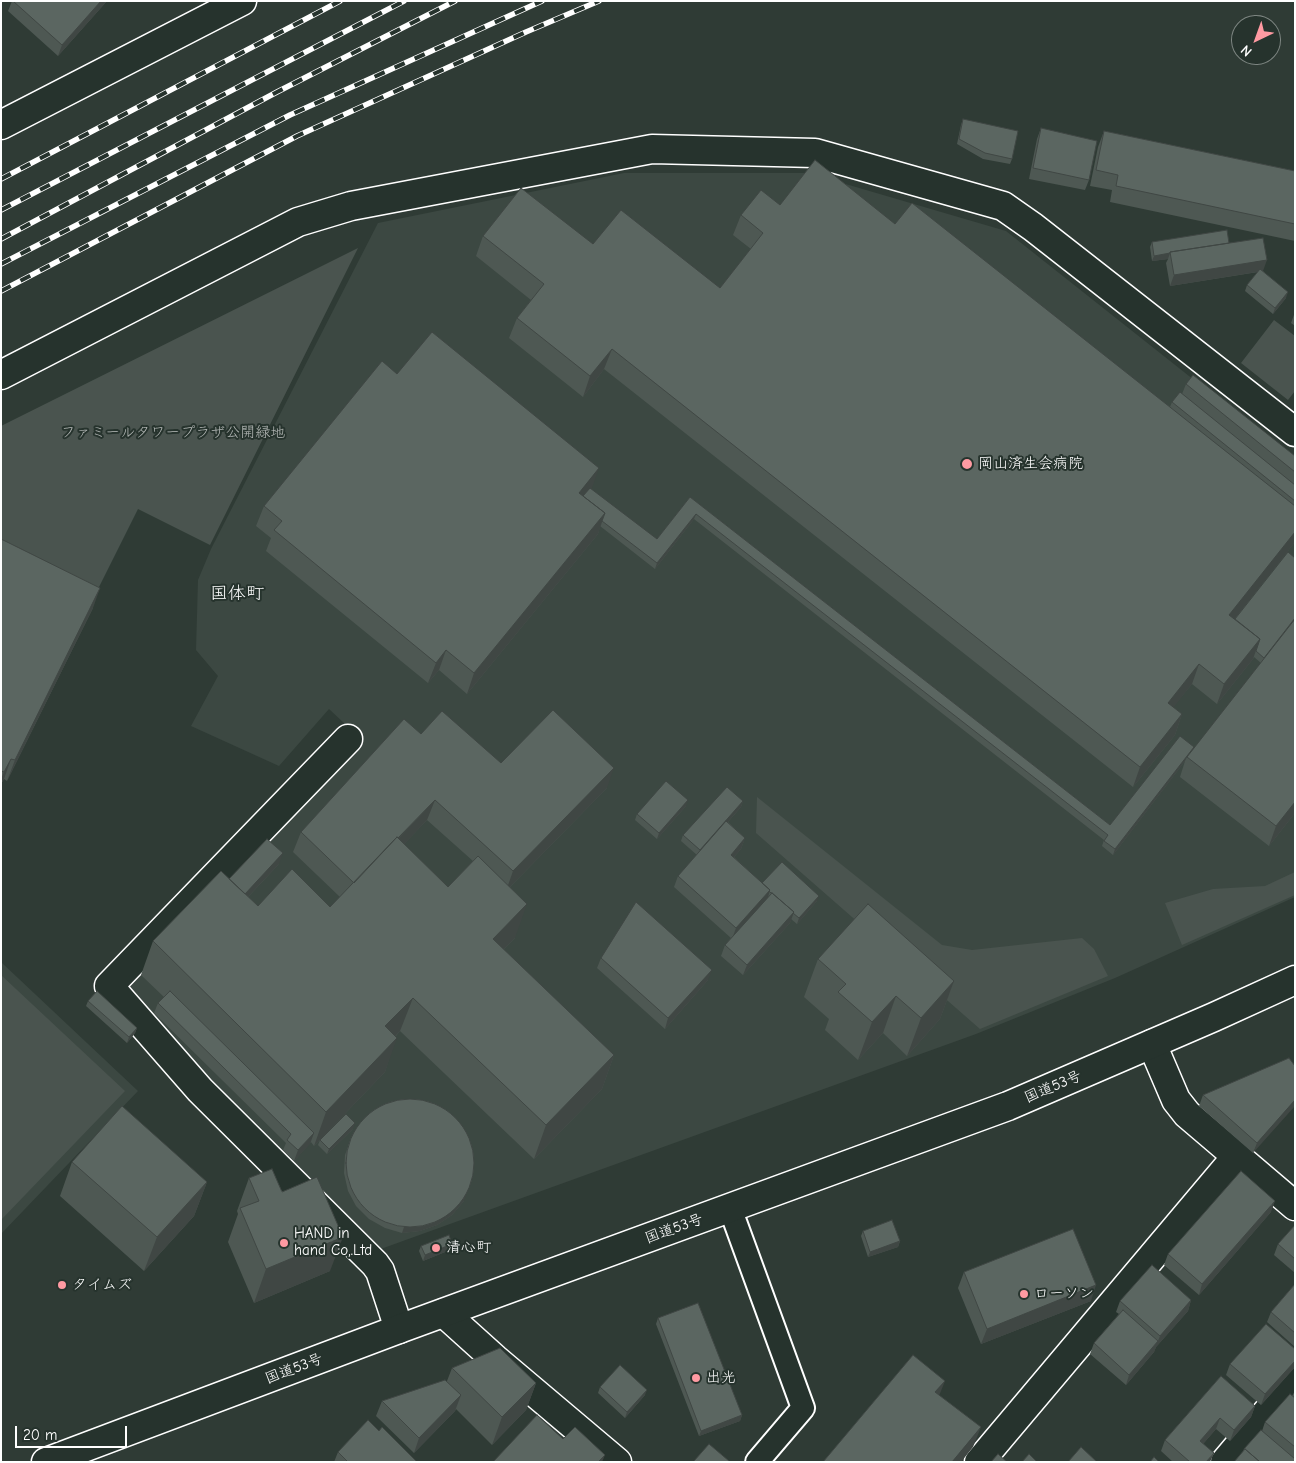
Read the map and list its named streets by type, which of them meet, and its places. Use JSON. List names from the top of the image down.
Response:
{
  "streets": {
    "main road": ["国道53号"]
  },
  "districts": ["国体町"],
  "parks": ["ファミールタワープラザ公開緑地"],
  "places": [
    "岡山済生会病院",
    "HAND in hand Co,.Ltd",
    "清心町",
    "タイムズ",
    "ローソン",
    "出光"
  ],
  "scale_bar": "20 m",
  "north": "bottom left"
}
